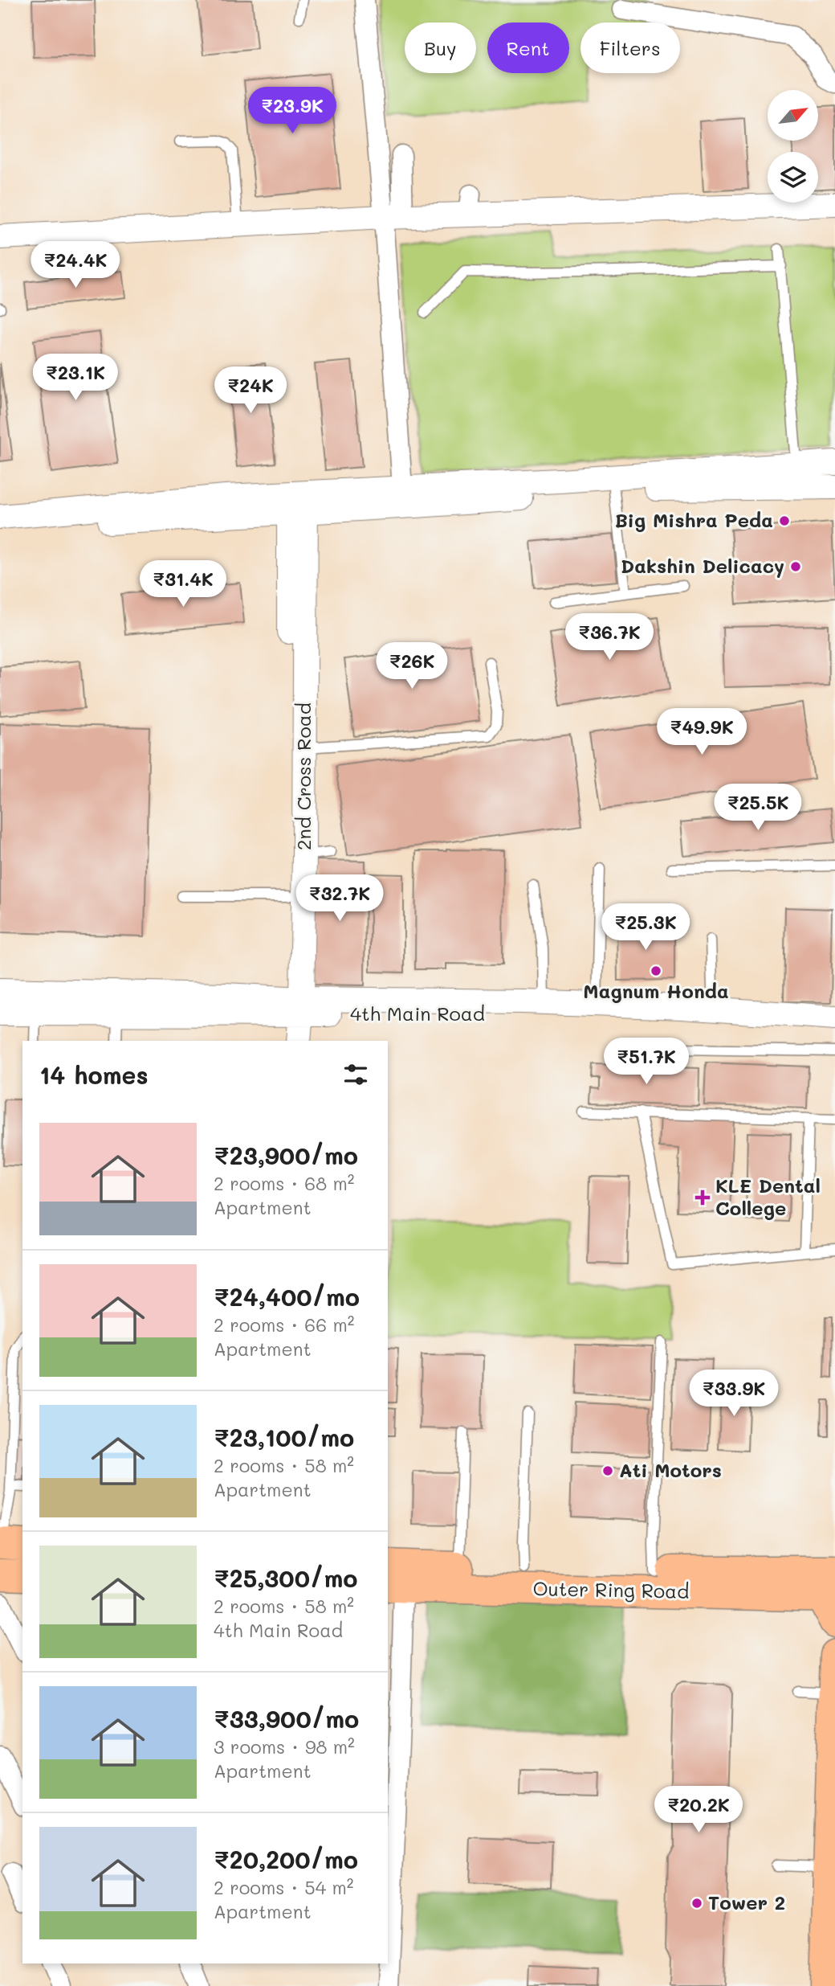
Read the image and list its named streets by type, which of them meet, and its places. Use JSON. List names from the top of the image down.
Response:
{
  "streets": {
    "highway": ["Outer Ring Road"],
    "street": ["2nd Cross Road", "4th Main Road"]
  },
  "crossings": [
    ["2nd Cross Road", "4th Main Road"]
  ],
  "places": {
    "other": [
      "Big Mishra Peda",
      "Dakshin Delicacy",
      "Magnum Honda",
      "Ati Motors",
      "Tower 2"
    ],
    "health": ["KLE Dental College"]
  },
  "north": "top right",
  "page": {
    "chip": ["Buy", "Rent", "Filters"],
    "price": [
      "₹23.9K",
      "₹24.4K",
      "₹23.1K",
      "₹24K",
      "₹31.4K",
      "₹36.7K",
      "₹26K",
      "₹49.9K",
      "₹25.5K",
      "₹32.7K",
      "₹25.3K",
      "₹51.7K",
      "₹33.9K",
      "₹20.2K"
    ],
    "heading": "14 homes",
    "list": [
      {
        "name": "₹23,900/mo",
        "note": "2 rooms · 68 m² · Apartment"
      },
      {
        "name": "₹24,400/mo",
        "note": "2 rooms · 66 m² · Apartment"
      },
      {
        "name": "₹23,100/mo",
        "note": "2 rooms · 58 m² · Apartment"
      },
      {
        "name": "₹25,300/mo",
        "note": "2 rooms · 58 m² · 4th Main Road"
      },
      {
        "name": "₹33,900/mo",
        "note": "3 rooms · 98 m² · Apartment"
      },
      {
        "name": "₹20,200/mo",
        "note": "2 rooms · 54 m² · Apartment"
      }
    ]
  }
}
